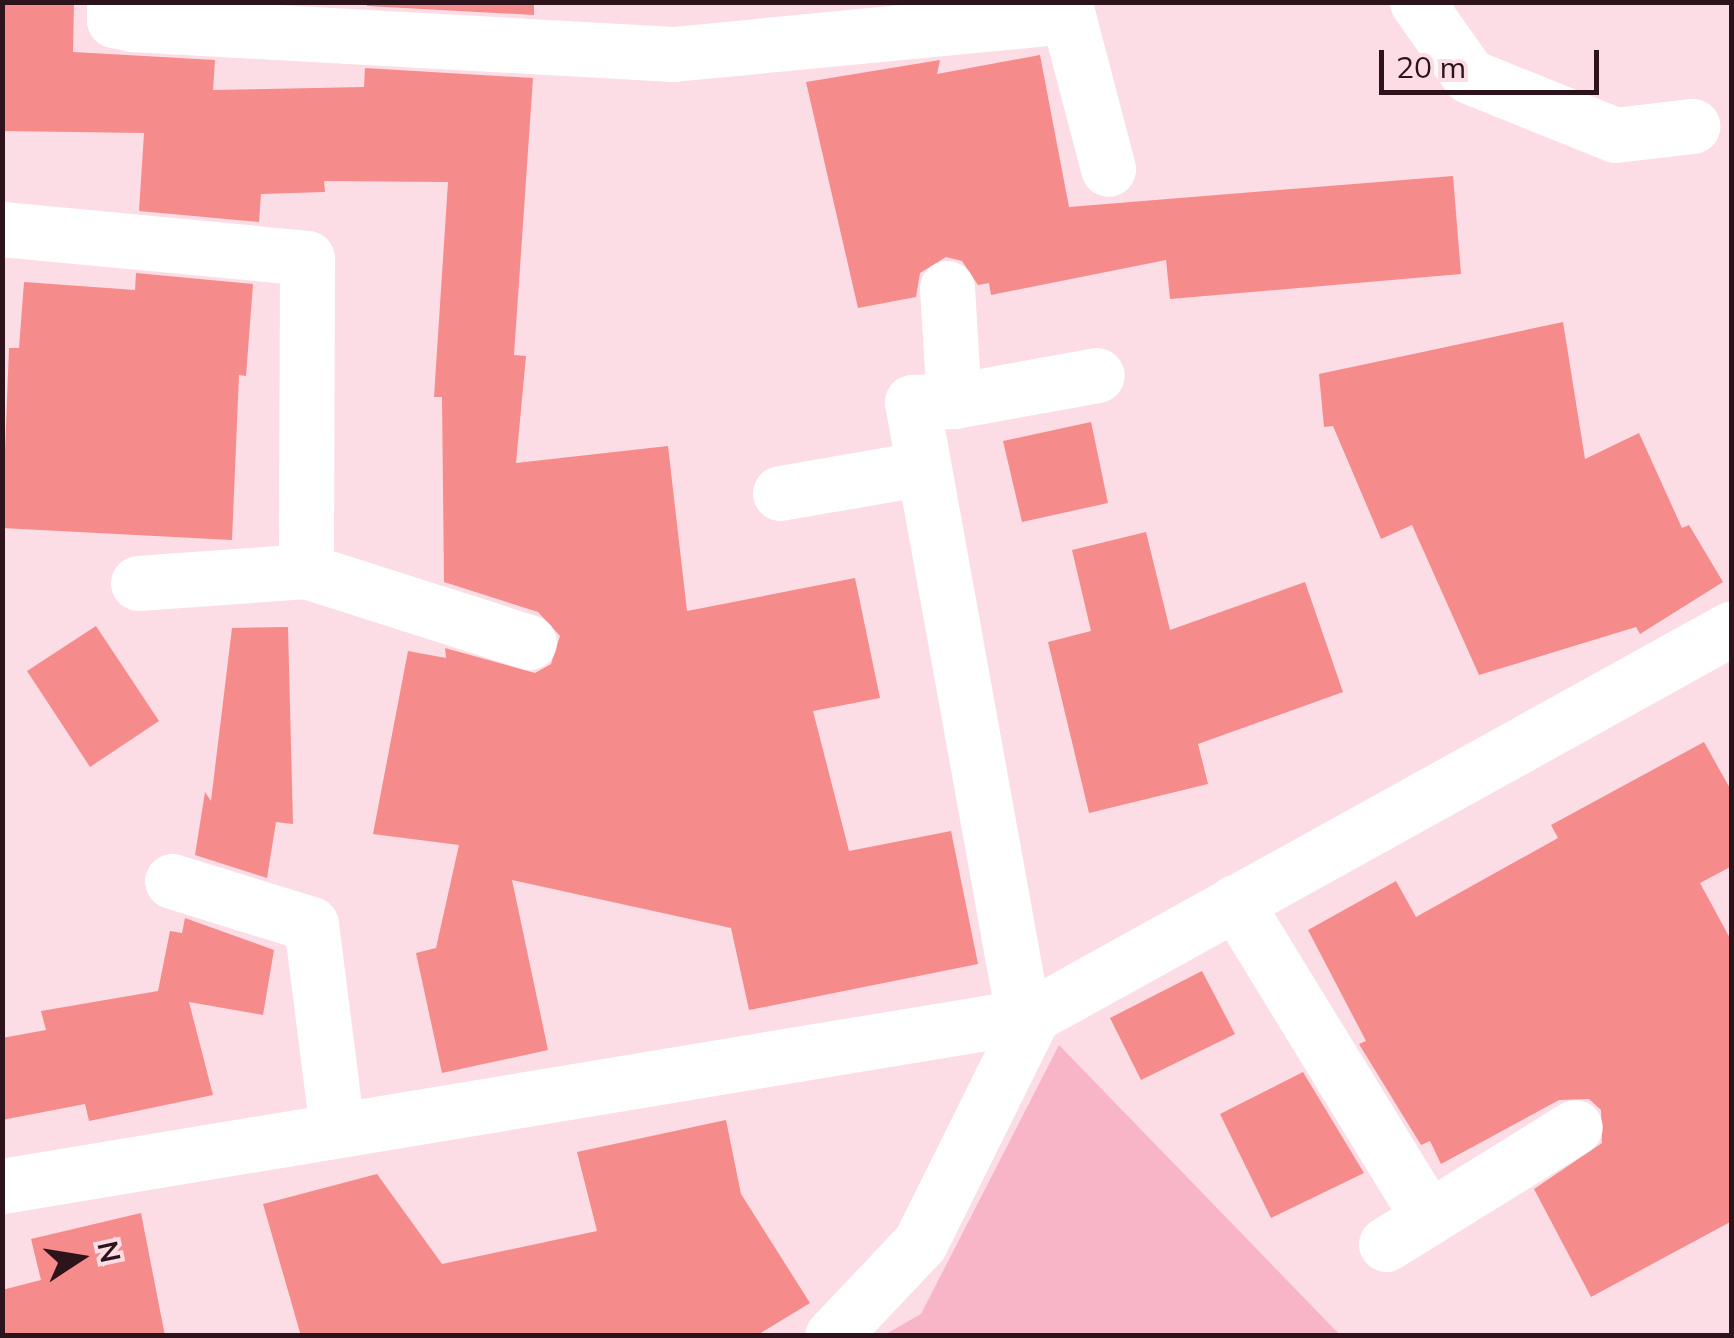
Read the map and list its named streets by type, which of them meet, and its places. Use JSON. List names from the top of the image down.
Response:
{
  "scale_bar": "20 m",
  "north": "right"
}
